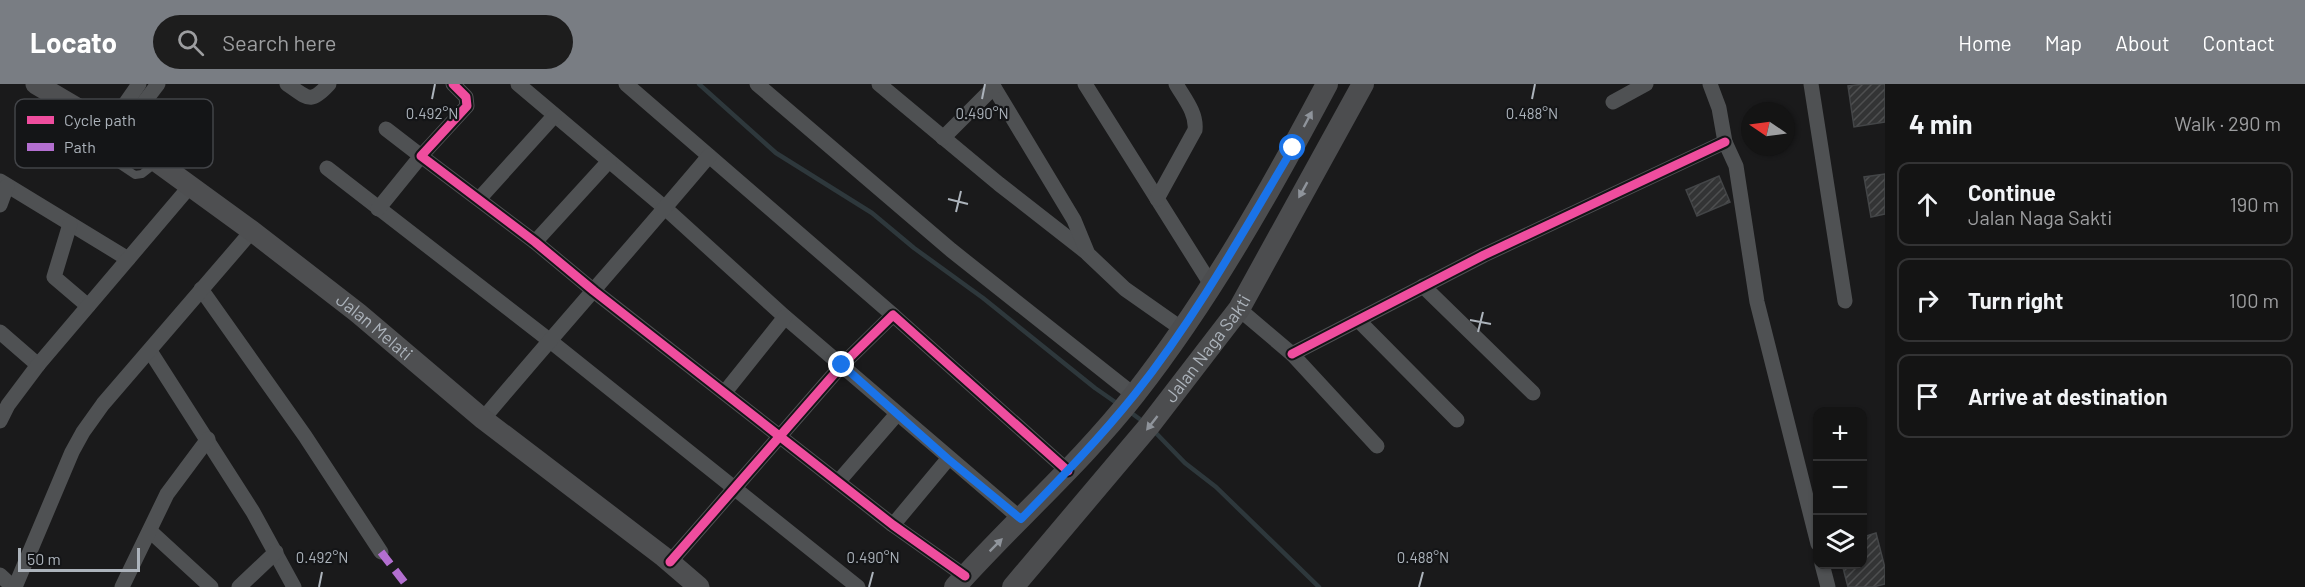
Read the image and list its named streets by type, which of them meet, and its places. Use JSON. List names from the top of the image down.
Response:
{
  "streets": {
    "main road": ["Jalan Melati", "Jalan Naga Sakti"]
  },
  "legend": ["Cycle path", "Path"],
  "scale_bar": "50 m",
  "north": "left",
  "page": {
    "header": "Locato",
    "search": "Search here",
    "nav": [
      "Home",
      "Map",
      "About",
      "Contact"
    ],
    "heading": ["4 min", "Walk · 290 m"],
    "list": [
      ["Continue", "Jalan Naga Sakti", "190 m"],
      ["Turn right", "100 m"],
      "Arrive at destination"
    ],
    "map_buttons": ["+", "−"],
    "scale": "50 m"
  },
  "coordinates": ["0.492°N", "0.490°N", "0.488°N"]
}
